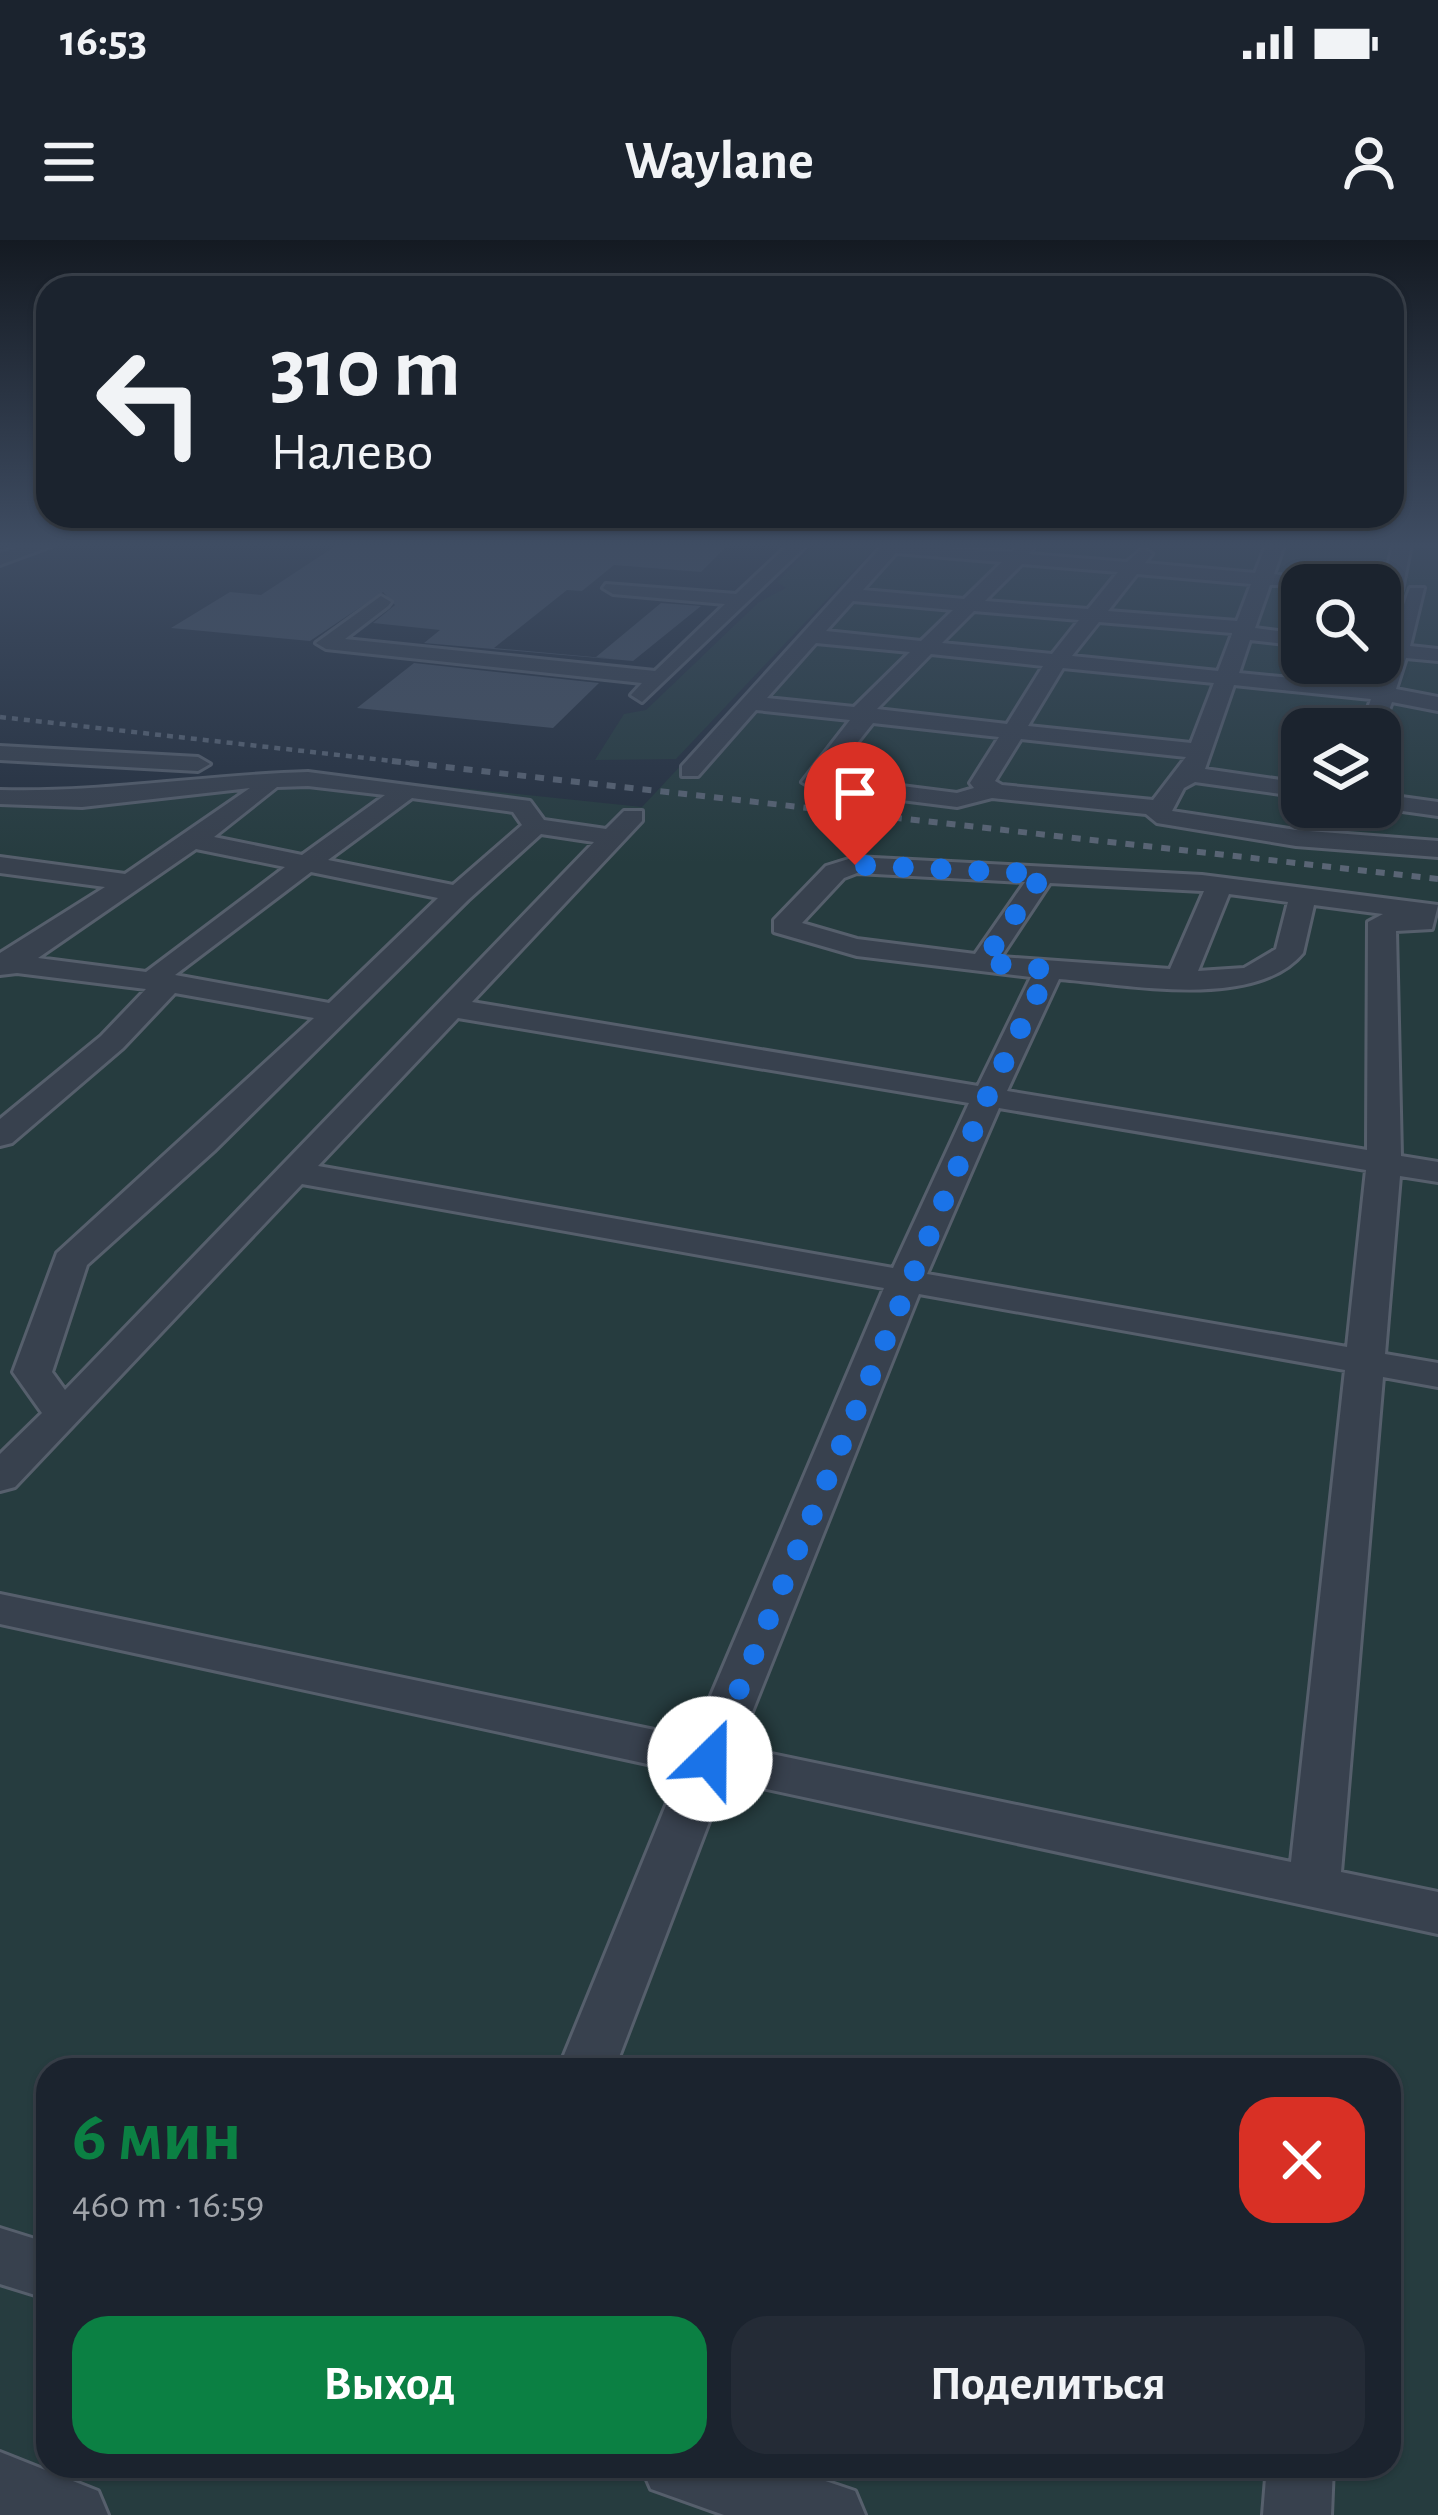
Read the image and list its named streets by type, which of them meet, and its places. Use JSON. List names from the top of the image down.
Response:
{
  "page": {
    "status": "16:53",
    "header": "Waylane",
    "turn": ["310 m", "Налево"],
    "heading": ["6 мин", "460 m · 16:59"],
    "buttons": ["Выход", "Поделиться"]
  }
}
